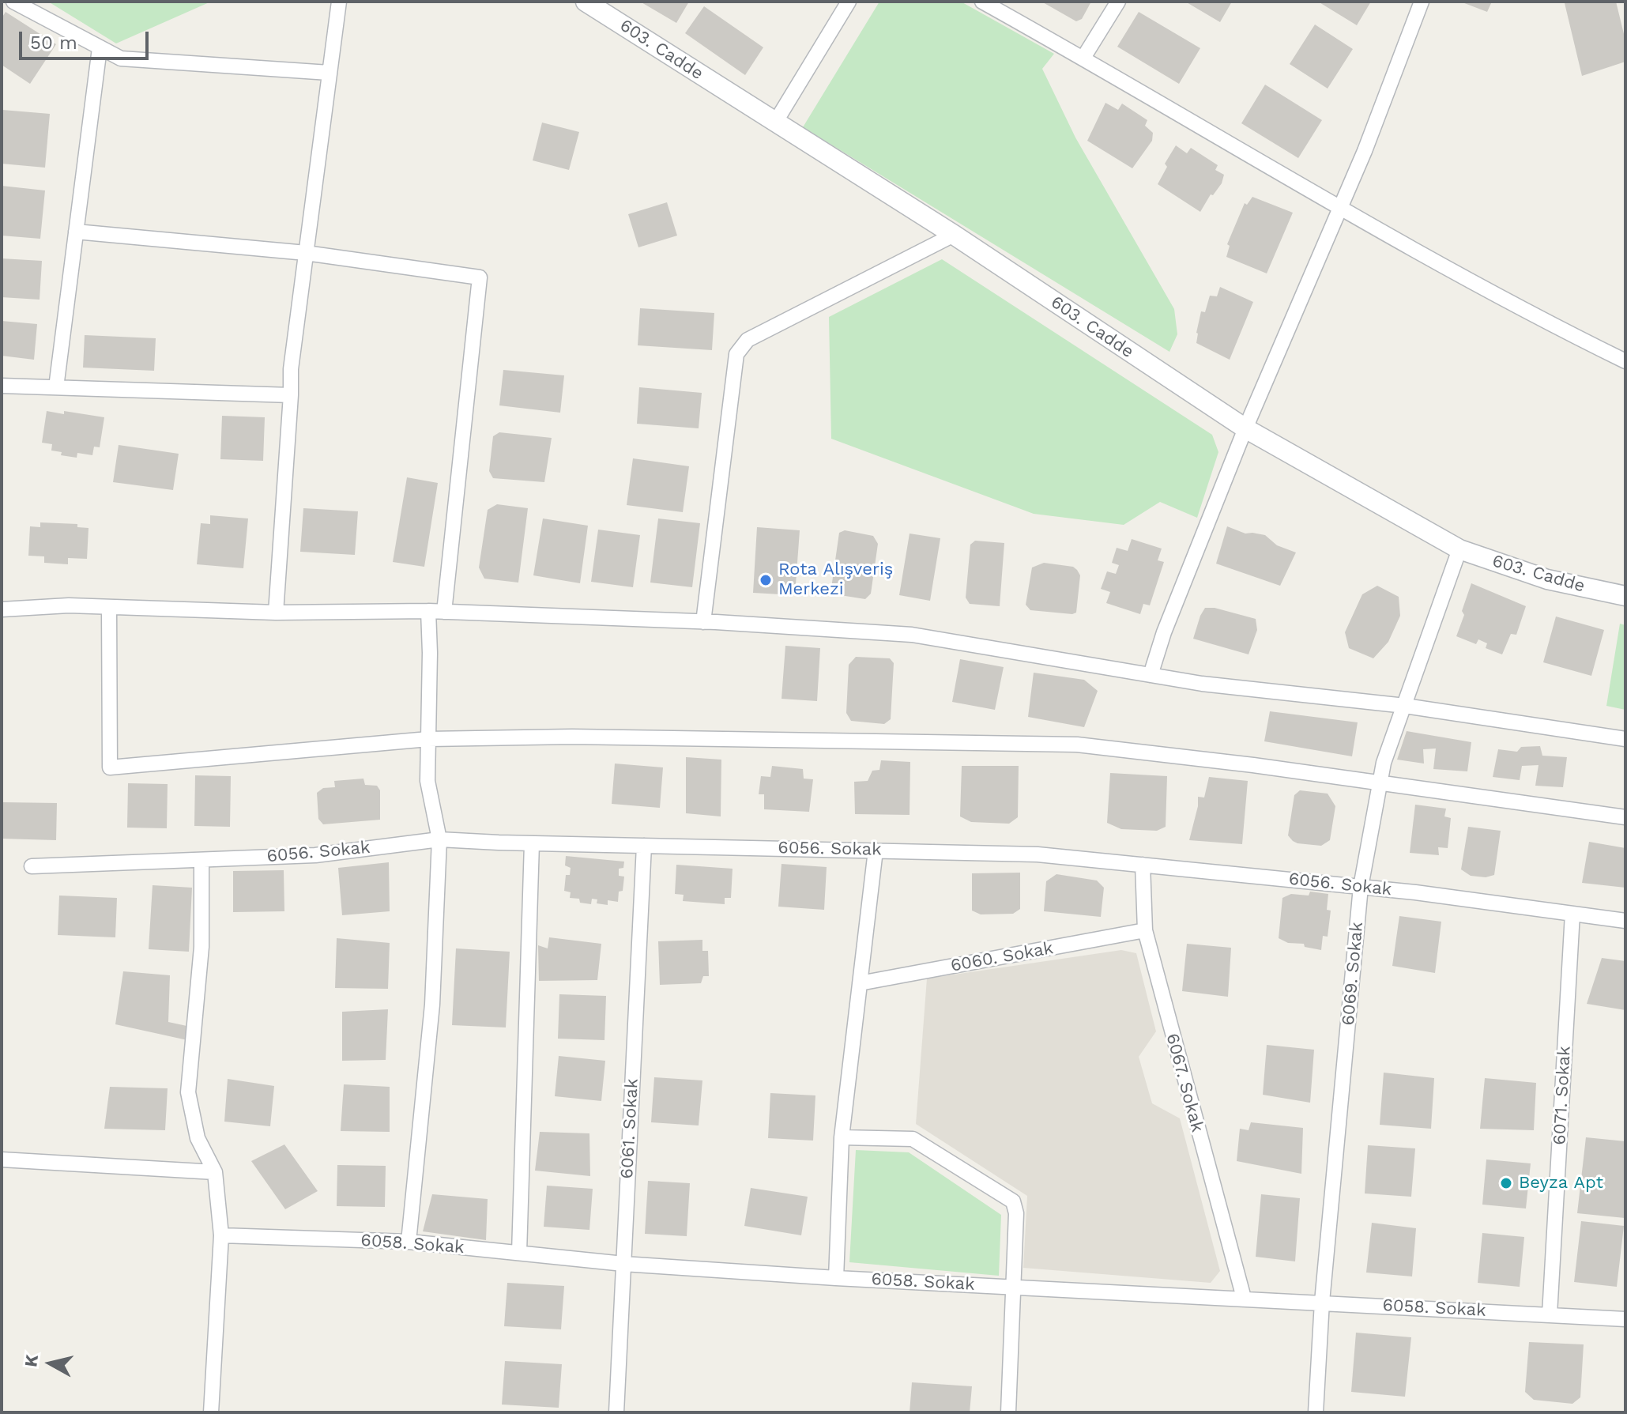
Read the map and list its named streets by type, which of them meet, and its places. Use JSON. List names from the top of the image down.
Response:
{
  "streets": {
    "street": [
      "603. Cadde",
      "6056. Sokak",
      "6060. Sokak",
      "6069. Sokak",
      "6067. Sokak",
      "6071. Sokak",
      "6061. Sokak",
      "6058. Sokak"
    ]
  },
  "crossings": [
    ["603. Cadde", "6069. Sokak"],
    ["6056. Sokak", "6069. Sokak"],
    ["6056. Sokak", "6067. Sokak"],
    ["6056. Sokak", "6071. Sokak"],
    ["6056. Sokak", "6061. Sokak"],
    ["6060. Sokak", "6067. Sokak"],
    ["6069. Sokak", "6058. Sokak"],
    ["6067. Sokak", "6058. Sokak"],
    ["6071. Sokak", "6058. Sokak"],
    ["6061. Sokak", "6058. Sokak"]
  ],
  "places": ["Rota Alışveriş Merkezi", "Beyza Apt"],
  "scale_bar": "50 m",
  "north": "left"
}
